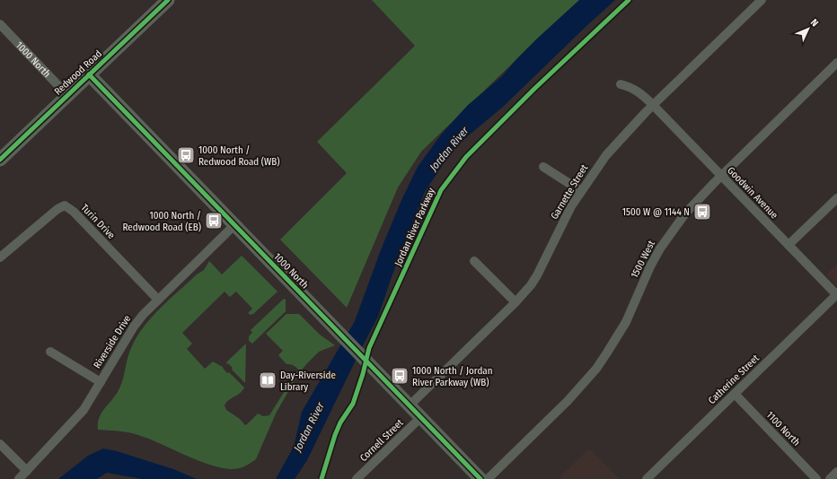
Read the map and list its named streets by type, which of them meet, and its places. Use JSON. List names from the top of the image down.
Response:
{
  "streets": {
    "street": [
      "1000 North",
      "Redwood Road",
      "Garnette Street",
      "Goodwin Avenue",
      "Turin Drive",
      "1500 West",
      "Riverside Drive",
      "Catherine Street",
      "1100 North",
      "Cornell Street"
    ],
    "cycle path": ["Jordan River Parkway"]
  },
  "crossings": [
    ["1000 North", "Redwood Road"],
    ["1000 North", "Garnette Street"],
    ["1000 North", "Riverside Drive"],
    ["1000 North", "Cornell Street"],
    ["Garnette Street", "Goodwin Avenue"],
    ["Goodwin Avenue", "1500 West"],
    ["Goodwin Avenue", "Catherine Street"],
    ["Turin Drive", "Riverside Drive"],
    ["Catherine Street", "1100 North"]
  ],
  "water": ["Jordan River"],
  "places": {
    "bus stop": [
      "1000 North / Redwood Road (WB)",
      "1500 W @ 1144 N",
      "1000 North / Redwood Road (EB)",
      "1000 North / Jordan River Parkway (WB)"
    ],
    "library": ["Day-Riverside Library"]
  },
  "north": "top right"
}
